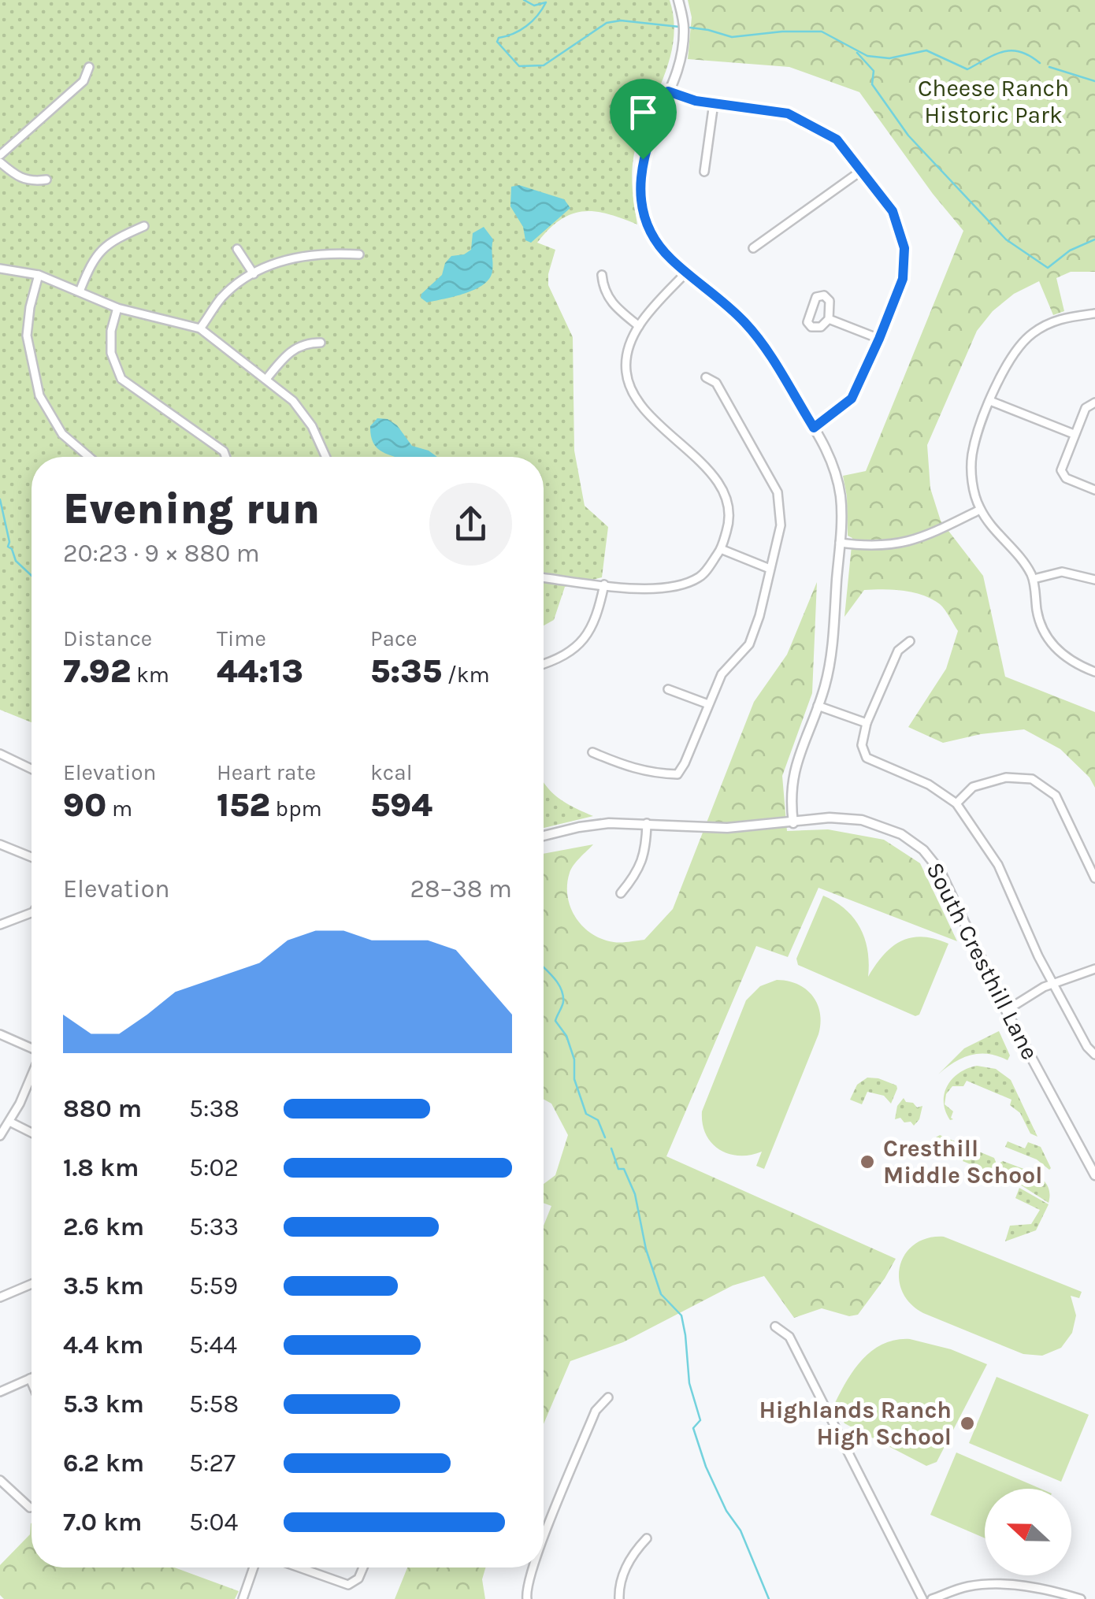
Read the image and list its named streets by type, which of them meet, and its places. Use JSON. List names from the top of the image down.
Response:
{
  "streets": {
    "street": ["South Cresthill Lane"]
  },
  "parks": ["Cheese Ranch Historic Park"],
  "places": ["Cresthill Middle School", "Highlands Ranch High School"],
  "north": "left",
  "page": {
    "heading": ["Evening run", "20:23 · 9 × 880 m"],
    "stats": [
      ["Distance", "7.92 km"],
      ["Time", "44:13"],
      ["Pace", "5:35 /km"],
      ["Elevation", "90 m"],
      ["Heart rate", "152 bpm"],
      ["kcal", "594"]
    ],
    "chart": ["Elevation", "28–38 m"],
    "list": [
      {
        "name": "880 m",
        "note": "5:38"
      },
      {
        "name": "1.8 km",
        "note": "5:02"
      },
      {
        "name": "2.6 km",
        "note": "5:33"
      },
      {
        "name": "3.5 km",
        "note": "5:59"
      },
      {
        "name": "4.4 km",
        "note": "5:44"
      },
      {
        "name": "5.3 km",
        "note": "5:58"
      },
      {
        "name": "6.2 km",
        "note": "5:27"
      },
      {
        "name": "7.0 km",
        "note": "5:04"
      }
    ]
  }
}
